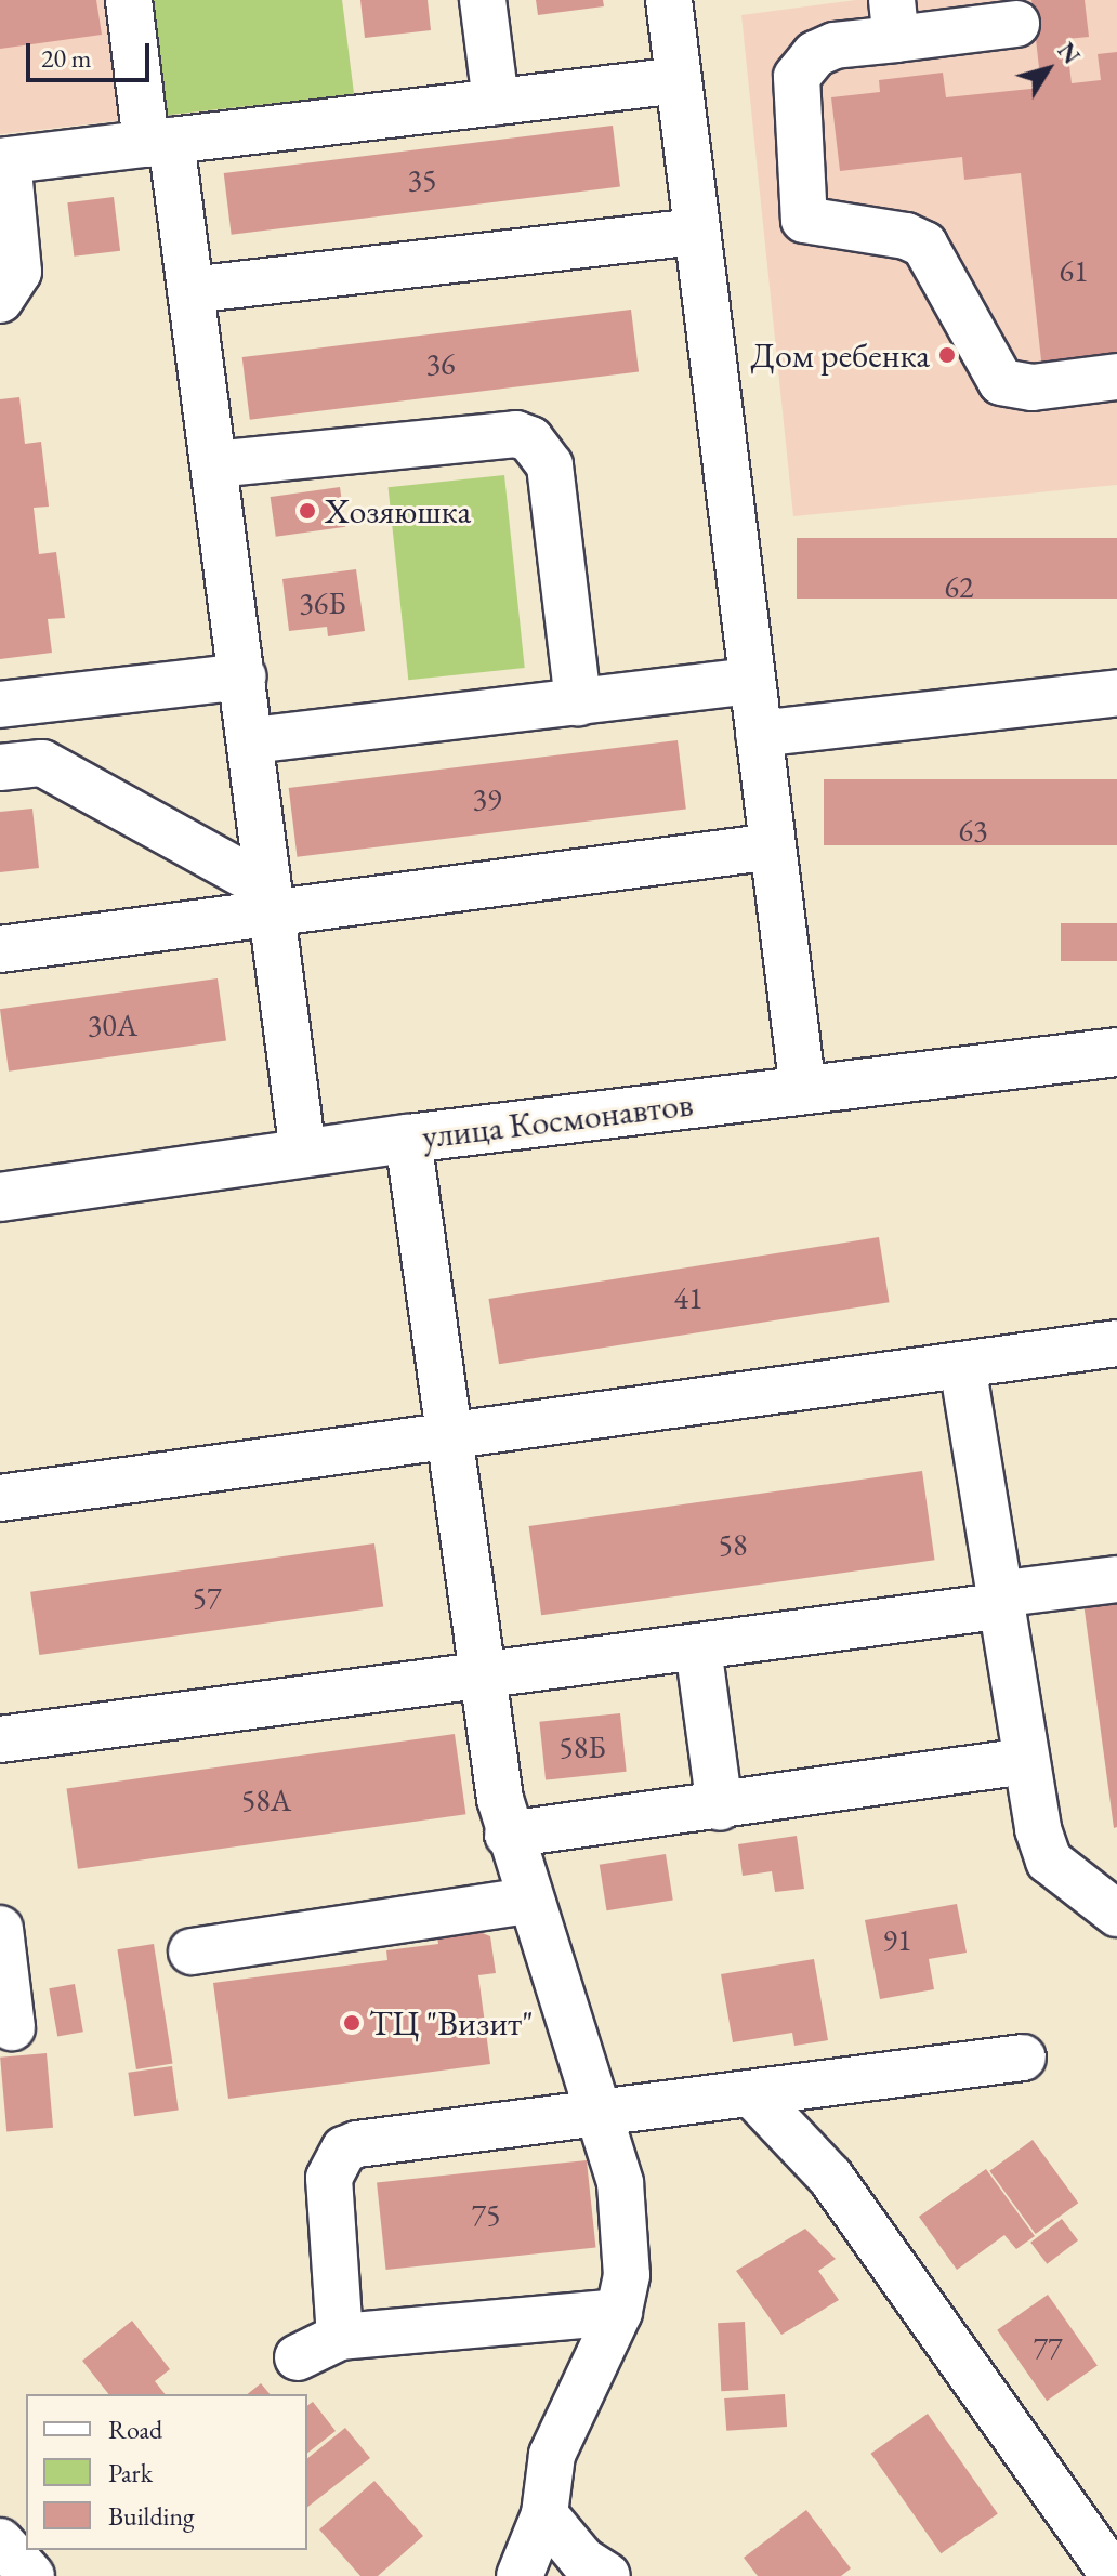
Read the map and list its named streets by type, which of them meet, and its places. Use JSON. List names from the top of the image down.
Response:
{
  "streets": {
    "main road": ["улица Космонавтов"]
  },
  "places": ["Дом ребенка", "Хозяюшка", "ТЦ \"Визит\""],
  "house_numbers": [
    "35",
    "61",
    "36",
    "62",
    "36Б",
    "39",
    "63",
    "30А",
    "41",
    "58",
    "57",
    "58Б",
    "58А",
    "91",
    "75",
    "77"
  ],
  "legend": ["Road", "Park", "Building"],
  "scale_bar": "20 m",
  "north": "top right"
}
